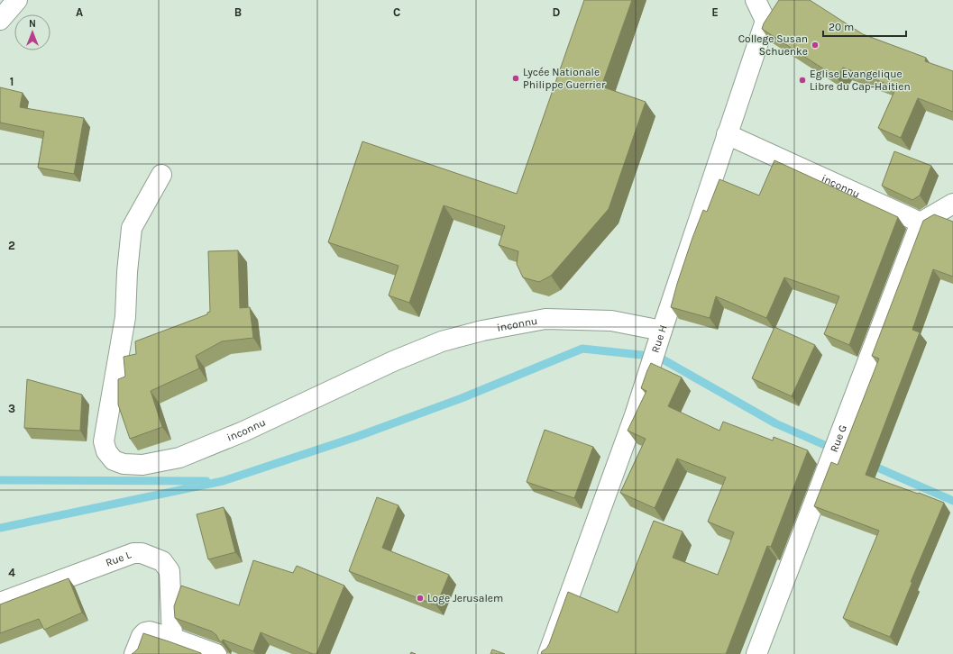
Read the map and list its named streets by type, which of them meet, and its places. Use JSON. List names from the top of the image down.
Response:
{
  "streets": {
    "street": [
      "inconnu",
      "Rue H",
      "Rue G",
      "Rue L"
    ]
  },
  "crossings": [
    ["inconnu", "Rue H"],
    ["inconnu", "Rue G"]
  ],
  "places": [
    "College Susan Schuenke",
    "Lycée Nationale Philippe Guerrier",
    "Eglise Evangelique Libre du Cap-Haitien",
    "Loge Jerusalem"
  ],
  "scale_bar": "20 m",
  "north": "top",
  "grid": {
    "columns": [
      "A",
      "B",
      "C",
      "D",
      "E"
    ],
    "rows": [
      "1",
      "2",
      "3",
      "4"
    ]
  }
}
